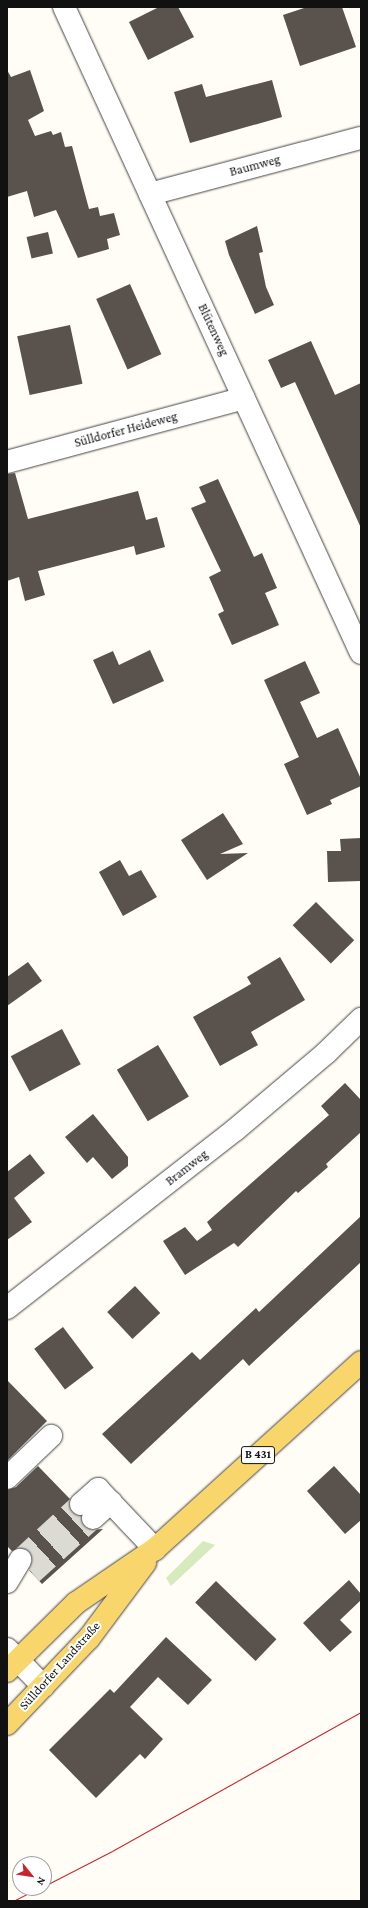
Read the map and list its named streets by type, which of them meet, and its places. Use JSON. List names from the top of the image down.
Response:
{
  "streets": {
    "main road": ["B 431", "Sülldorfer Landstraße"],
    "street": [
      "Baumweg",
      "Blütenweg",
      "Sülldorfer Heideweg",
      "Bramweg"
    ]
  },
  "crossings": [
    ["Baumweg", "Blütenweg"],
    ["Blütenweg", "Sülldorfer Heideweg"]
  ],
  "north": "bottom right"
}
